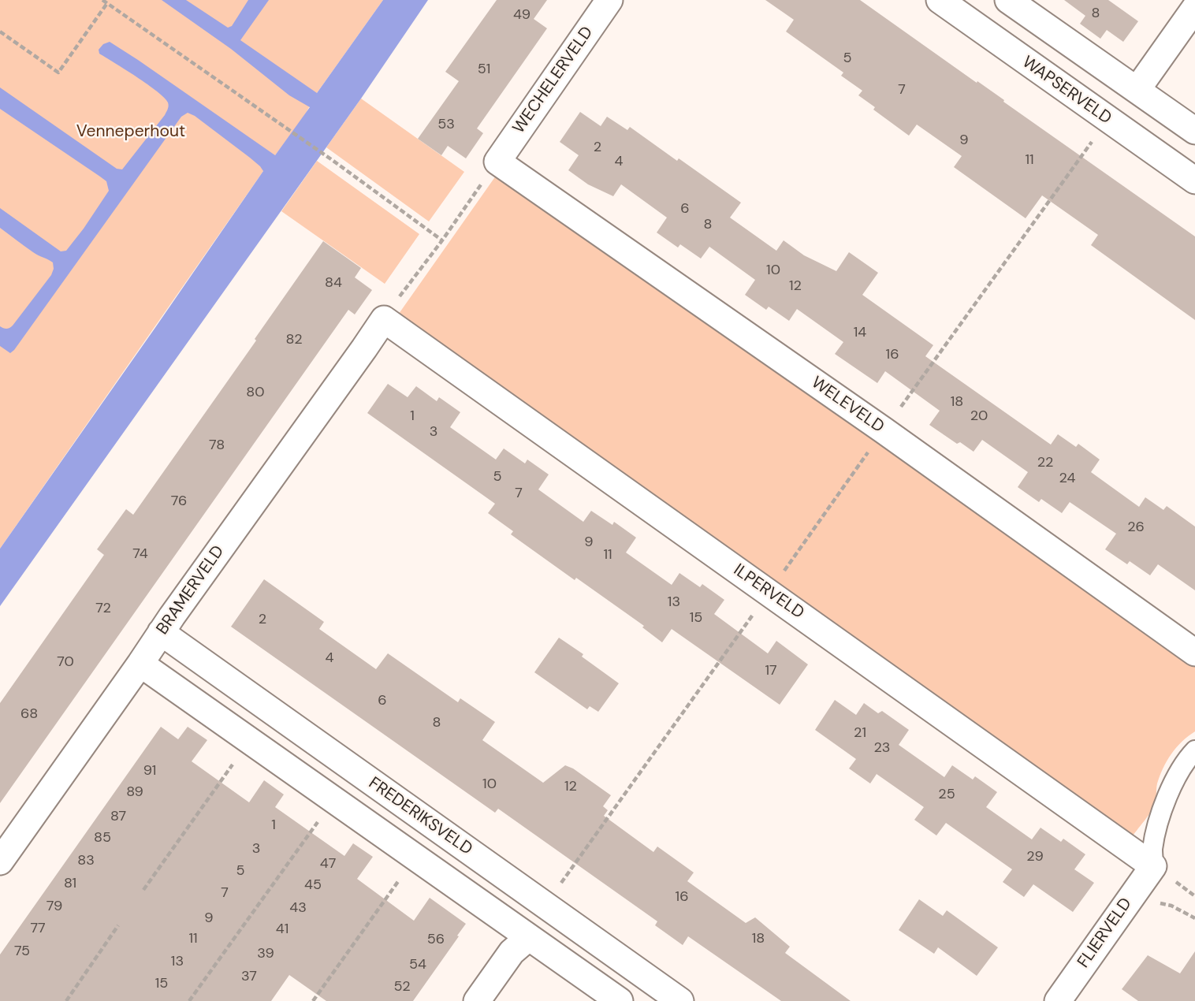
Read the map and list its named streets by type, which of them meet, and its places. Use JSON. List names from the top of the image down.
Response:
{
  "streets": {
    "street": [
      "WECHELERVELD",
      "WAPSERVELD",
      "WELEVELD",
      "BRAMERVELD",
      "ILPERVELD",
      "FREDERIKSVELD",
      "FLIERVELD"
    ]
  },
  "crossings": [
    ["WECHELERVELD", "WELEVELD"],
    ["BRAMERVELD", "ILPERVELD"],
    ["BRAMERVELD", "FREDERIKSVELD"],
    ["ILPERVELD", "FLIERVELD"]
  ],
  "parks": ["Venneperhout"],
  "house_numbers": [
    "8",
    "49",
    "5",
    "51",
    "7",
    "53",
    "9",
    "2",
    "11",
    "4",
    "6",
    "8",
    "10",
    "84",
    "12",
    "14",
    "82",
    "16",
    "80",
    "18",
    "1",
    "20",
    "3",
    "78",
    "22",
    "5",
    "24",
    "7",
    "76",
    "26",
    "9",
    "74",
    "11",
    "13",
    "72",
    "15",
    "2",
    "4",
    "70",
    "17",
    "6",
    "68",
    "8",
    "21",
    "23",
    "91",
    "10",
    "12",
    "89",
    "25",
    "87",
    "1",
    "85",
    "3",
    "29",
    "83",
    "47",
    "5",
    "81",
    "45",
    "7",
    "16",
    "79",
    "43",
    "9",
    "77",
    "41",
    "11",
    "18",
    "56",
    "75",
    "39",
    "13",
    "54",
    "37",
    "15",
    "52"
  ]
}
